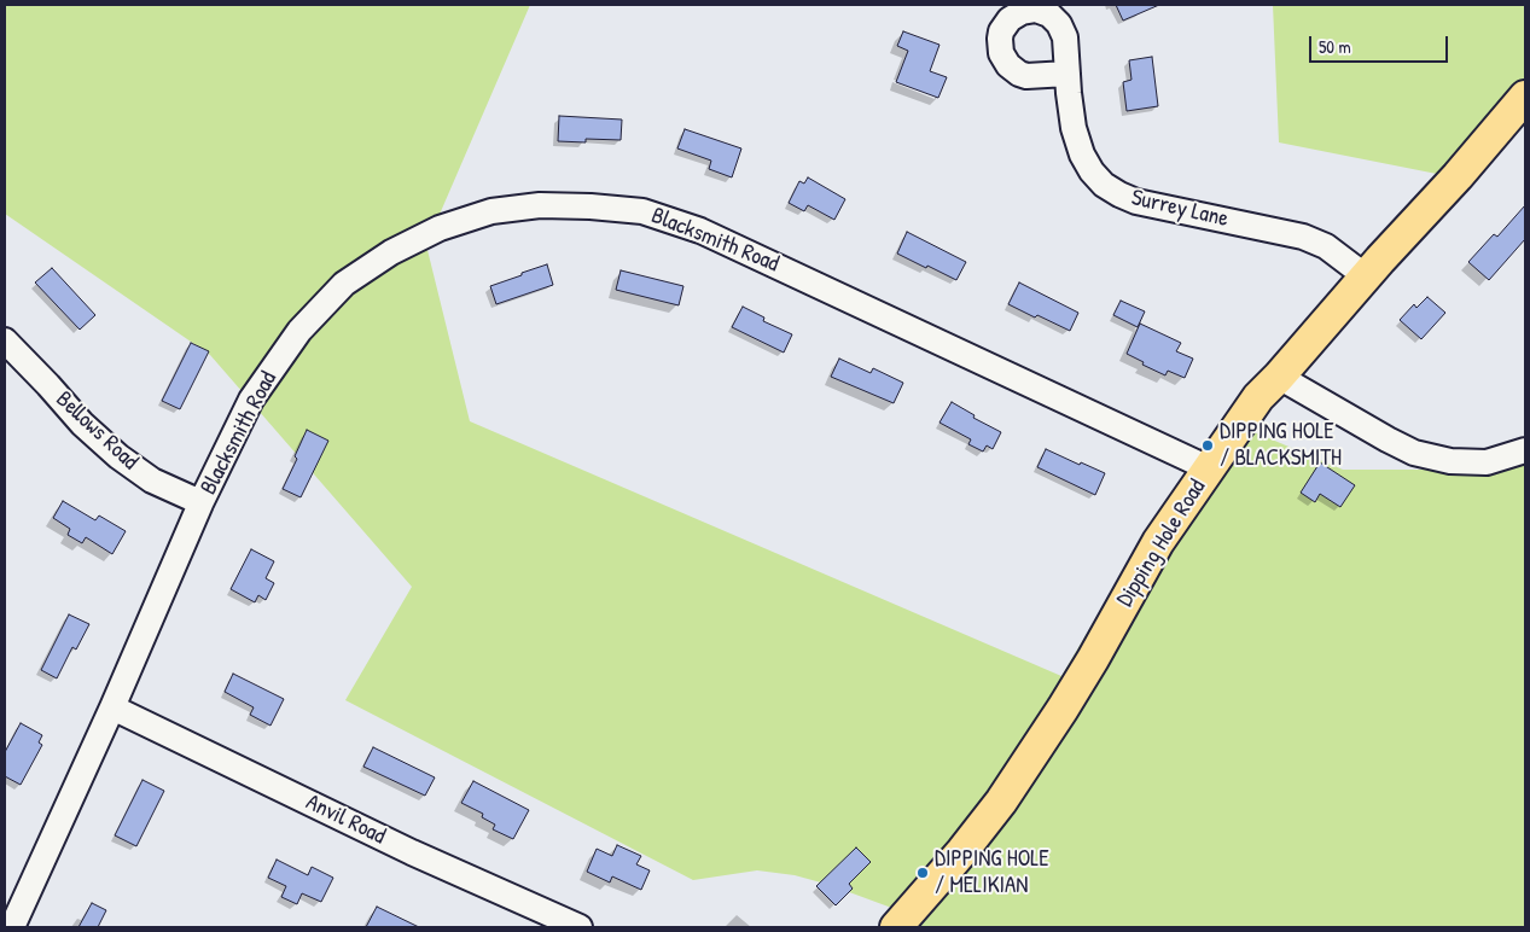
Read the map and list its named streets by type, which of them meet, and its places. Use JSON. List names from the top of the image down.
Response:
{
  "streets": {
    "main road": ["Dipping Hole Road"],
    "street": [
      "Surrey Lane",
      "Blacksmith Road",
      "Bellows Road",
      "Anvil Road"
    ]
  },
  "crossings": [
    ["Surrey Lane", "Dipping Hole Road"],
    ["Blacksmith Road", "Bellows Road"],
    ["Blacksmith Road", "Dipping Hole Road"],
    ["Blacksmith Road", "Anvil Road"]
  ],
  "places": ["DIPPING HOLE / BLACKSMITH", "DIPPING HOLE / MELIKIAN"],
  "scale_bar": "50 m"
}
